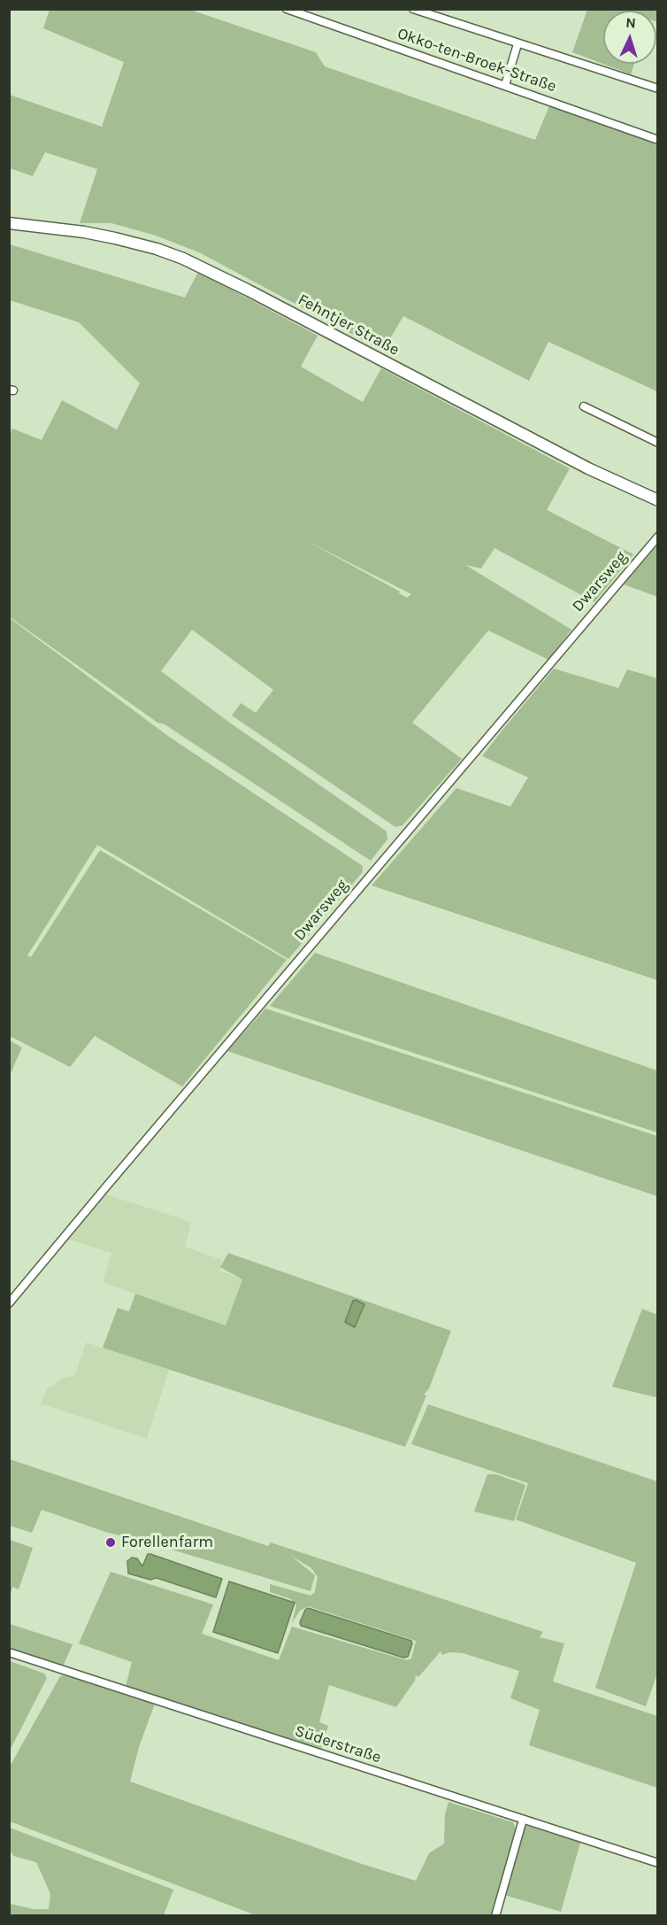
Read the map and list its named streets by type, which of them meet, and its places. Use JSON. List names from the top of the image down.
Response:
{
  "streets": {
    "street": [
      "Okko-ten-Broek-Straße",
      "Fehntjer Straße",
      "Dwarsweg",
      "Süderstraße"
    ]
  },
  "places": ["Forellenfarm"],
  "north": "top"
}
